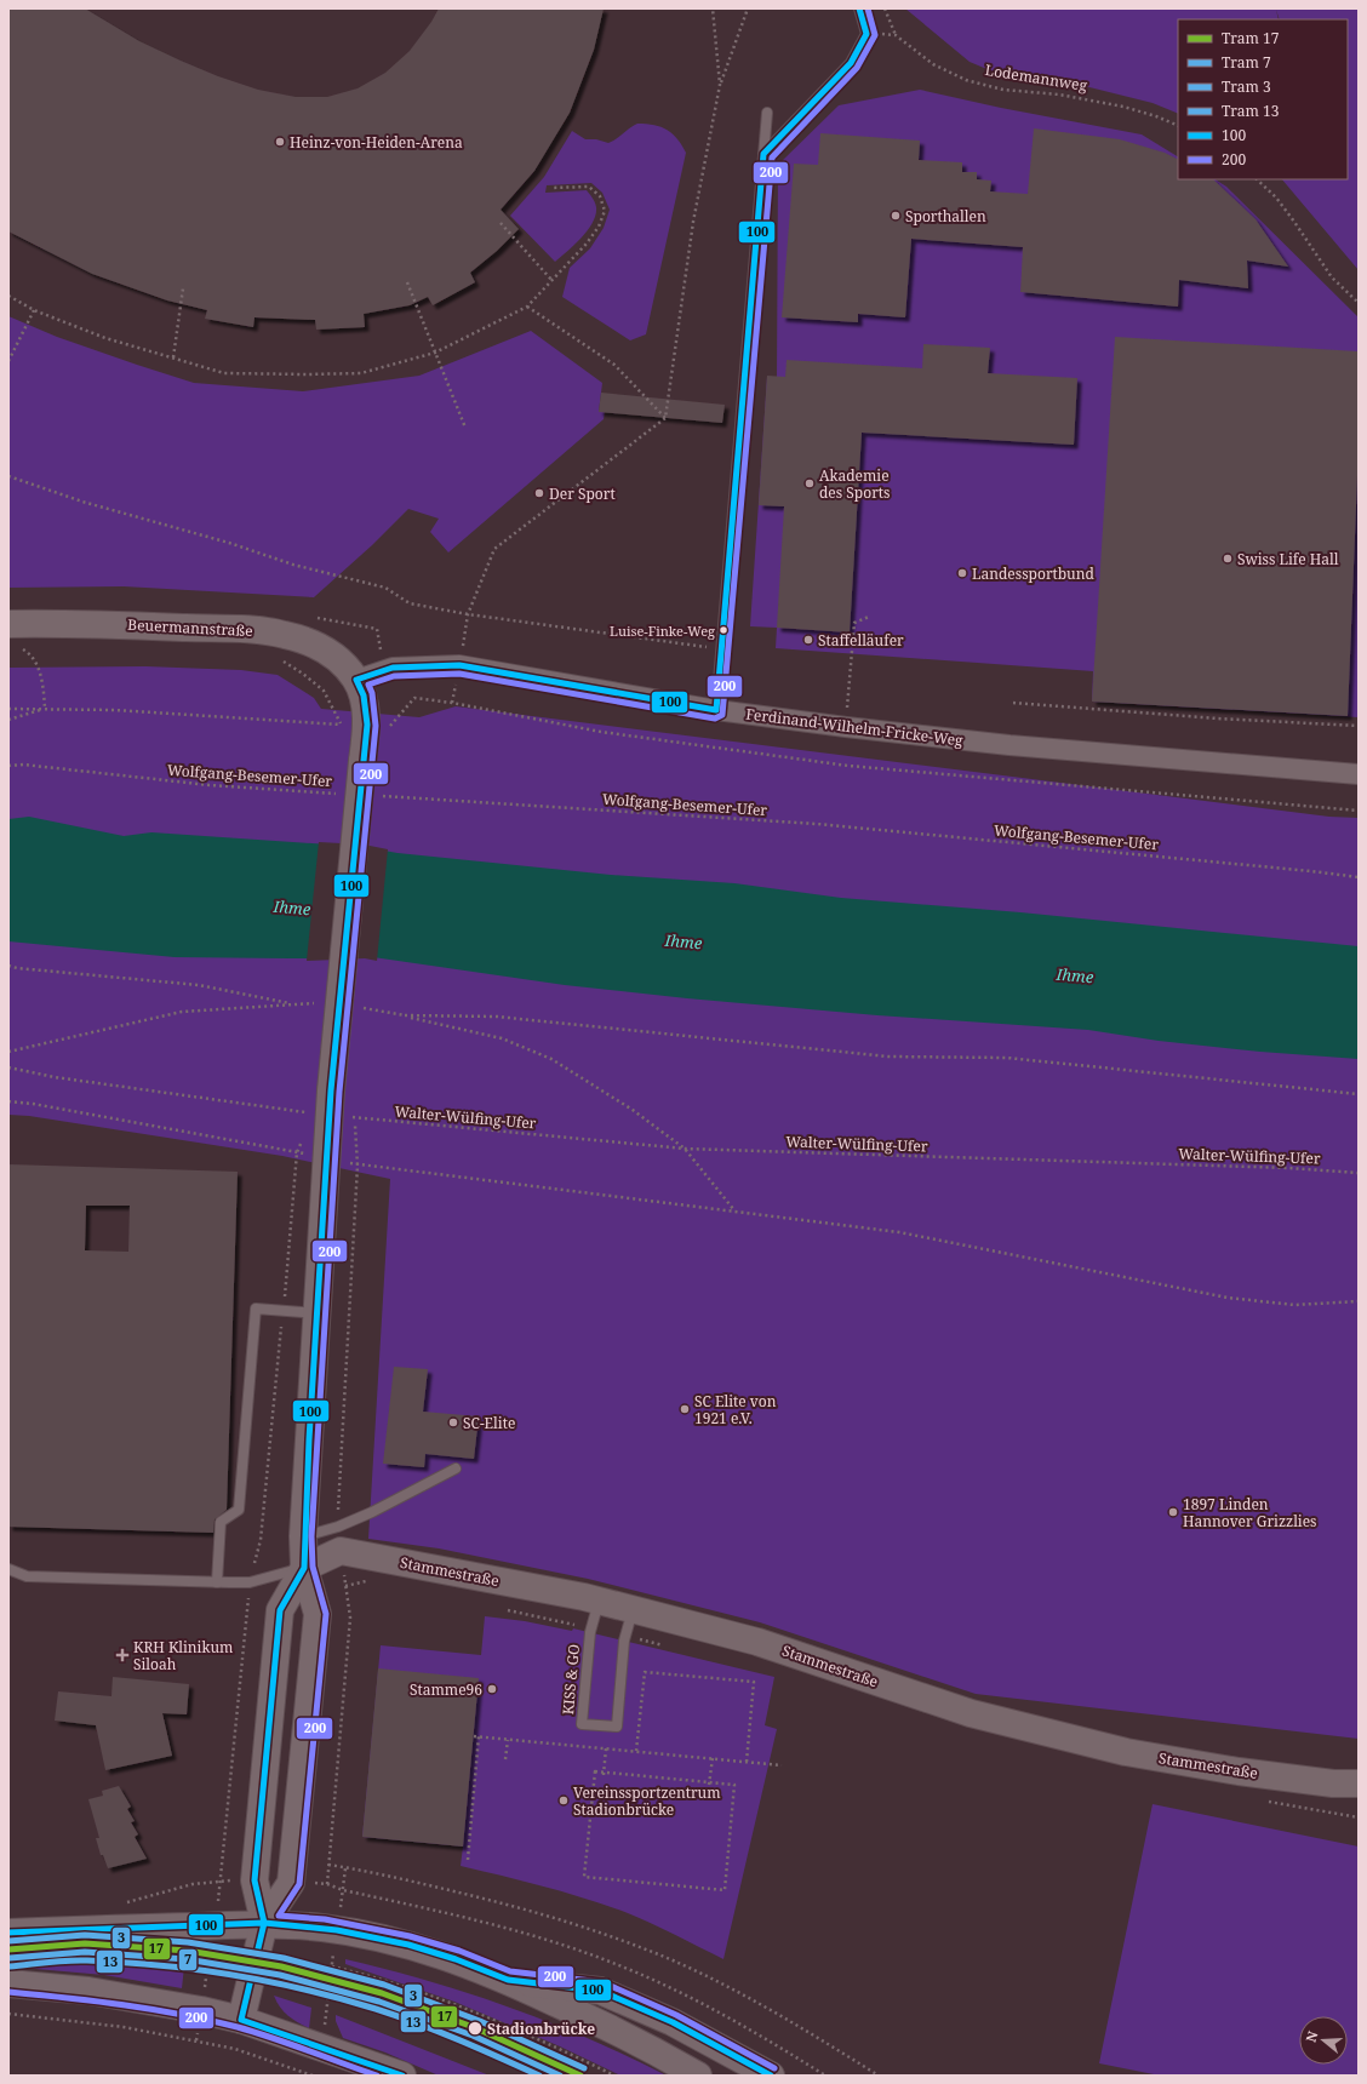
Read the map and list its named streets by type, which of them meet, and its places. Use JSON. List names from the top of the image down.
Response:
{
  "streets": {
    "street": ["Beuermannstraße", "Ferdinand-Wilhelm-Fricke-Weg", "Stammestraße"],
    "lane": ["KISS & GO"],
    "path": ["Lodemannweg", "Wolfgang-Besemer-Ufer", "Walter-Wülfing-Ufer"]
  },
  "crossings": [
    ["Beuermannstraße", "Ferdinand-Wilhelm-Fricke-Weg"],
    ["Stammestraße", "KISS & GO"]
  ],
  "water": ["Ihme"],
  "places": {
    "other": [
      "Heinz-von-Heiden-Arena",
      "Sporthallen",
      "Akademie des Sports",
      "Der Sport",
      "Swiss Life Hall",
      "Landessportbund",
      "Luise-Finke-Weg",
      "Staffelläufer",
      "SC Elite von 1921 e.V.",
      "SC-Elite",
      "1897 Linden Hannover Grizzlies",
      "Stamme96",
      "Vereinssportzentrum Stadionbrücke",
      "Stadionbrücke"
    ],
    "health": ["KRH Klinikum Siloah"]
  },
  "lines": [
    "transit line 100",
    "transit line 200",
    "tram line 3",
    "tram line 17",
    "tram line 7",
    "tram line 13"
  ],
  "legend": [
    "Tram 17",
    "Tram 7",
    "Tram 3",
    "Tram 13",
    "100",
    "200"
  ],
  "north": "left"
}
